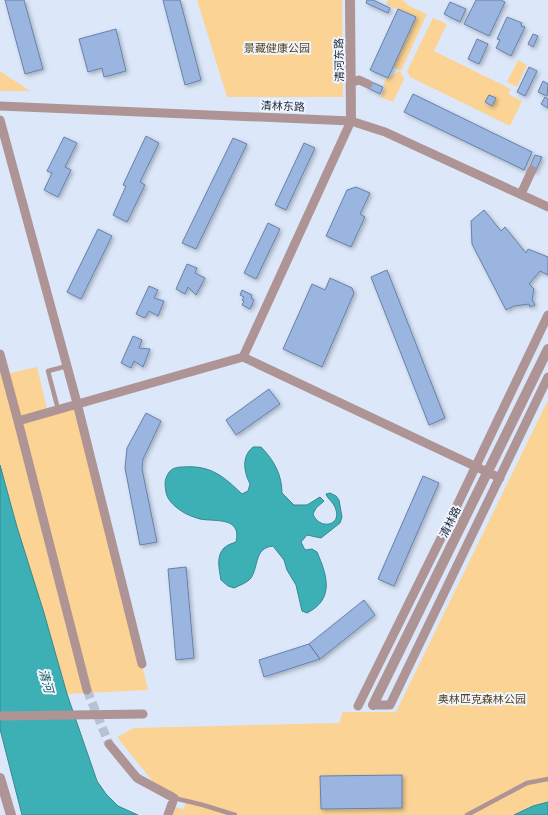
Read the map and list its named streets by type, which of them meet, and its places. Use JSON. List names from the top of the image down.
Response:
{
  "streets": {
    "street": ["清河东路", "清林东路", "清林路"]
  },
  "crossings": [
    ["清河东路", "清林东路"]
  ],
  "water": ["清河"],
  "parks": ["景藏健康公园", "奥林匹克森林公园"]
}
